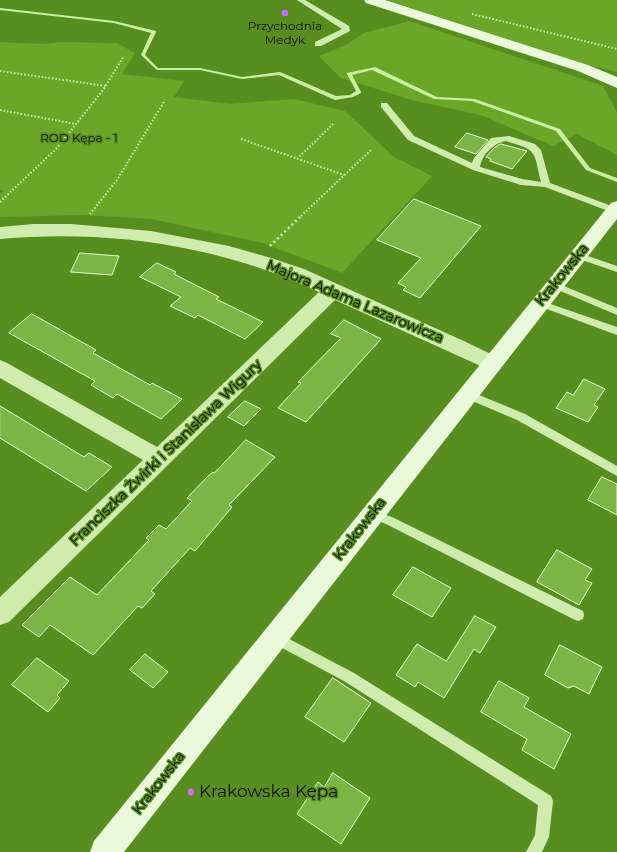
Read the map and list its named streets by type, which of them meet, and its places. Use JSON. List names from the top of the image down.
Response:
{
  "streets": {
    "street": ["Krakowska", "Majora Adama Lazarowicza", "Franciszka Żwirki i Stanisława Wigury"]
  },
  "crossings": [
    ["Krakowska", "Majora Adama Lazarowicza"],
    ["Majora Adama Lazarowicza", "Franciszka Żwirki i Stanisława Wigury"]
  ],
  "parks": ["ROD Kępa - 1"],
  "places": ["Przychodnia Medyk", "Krakowska Kępa"]
}
